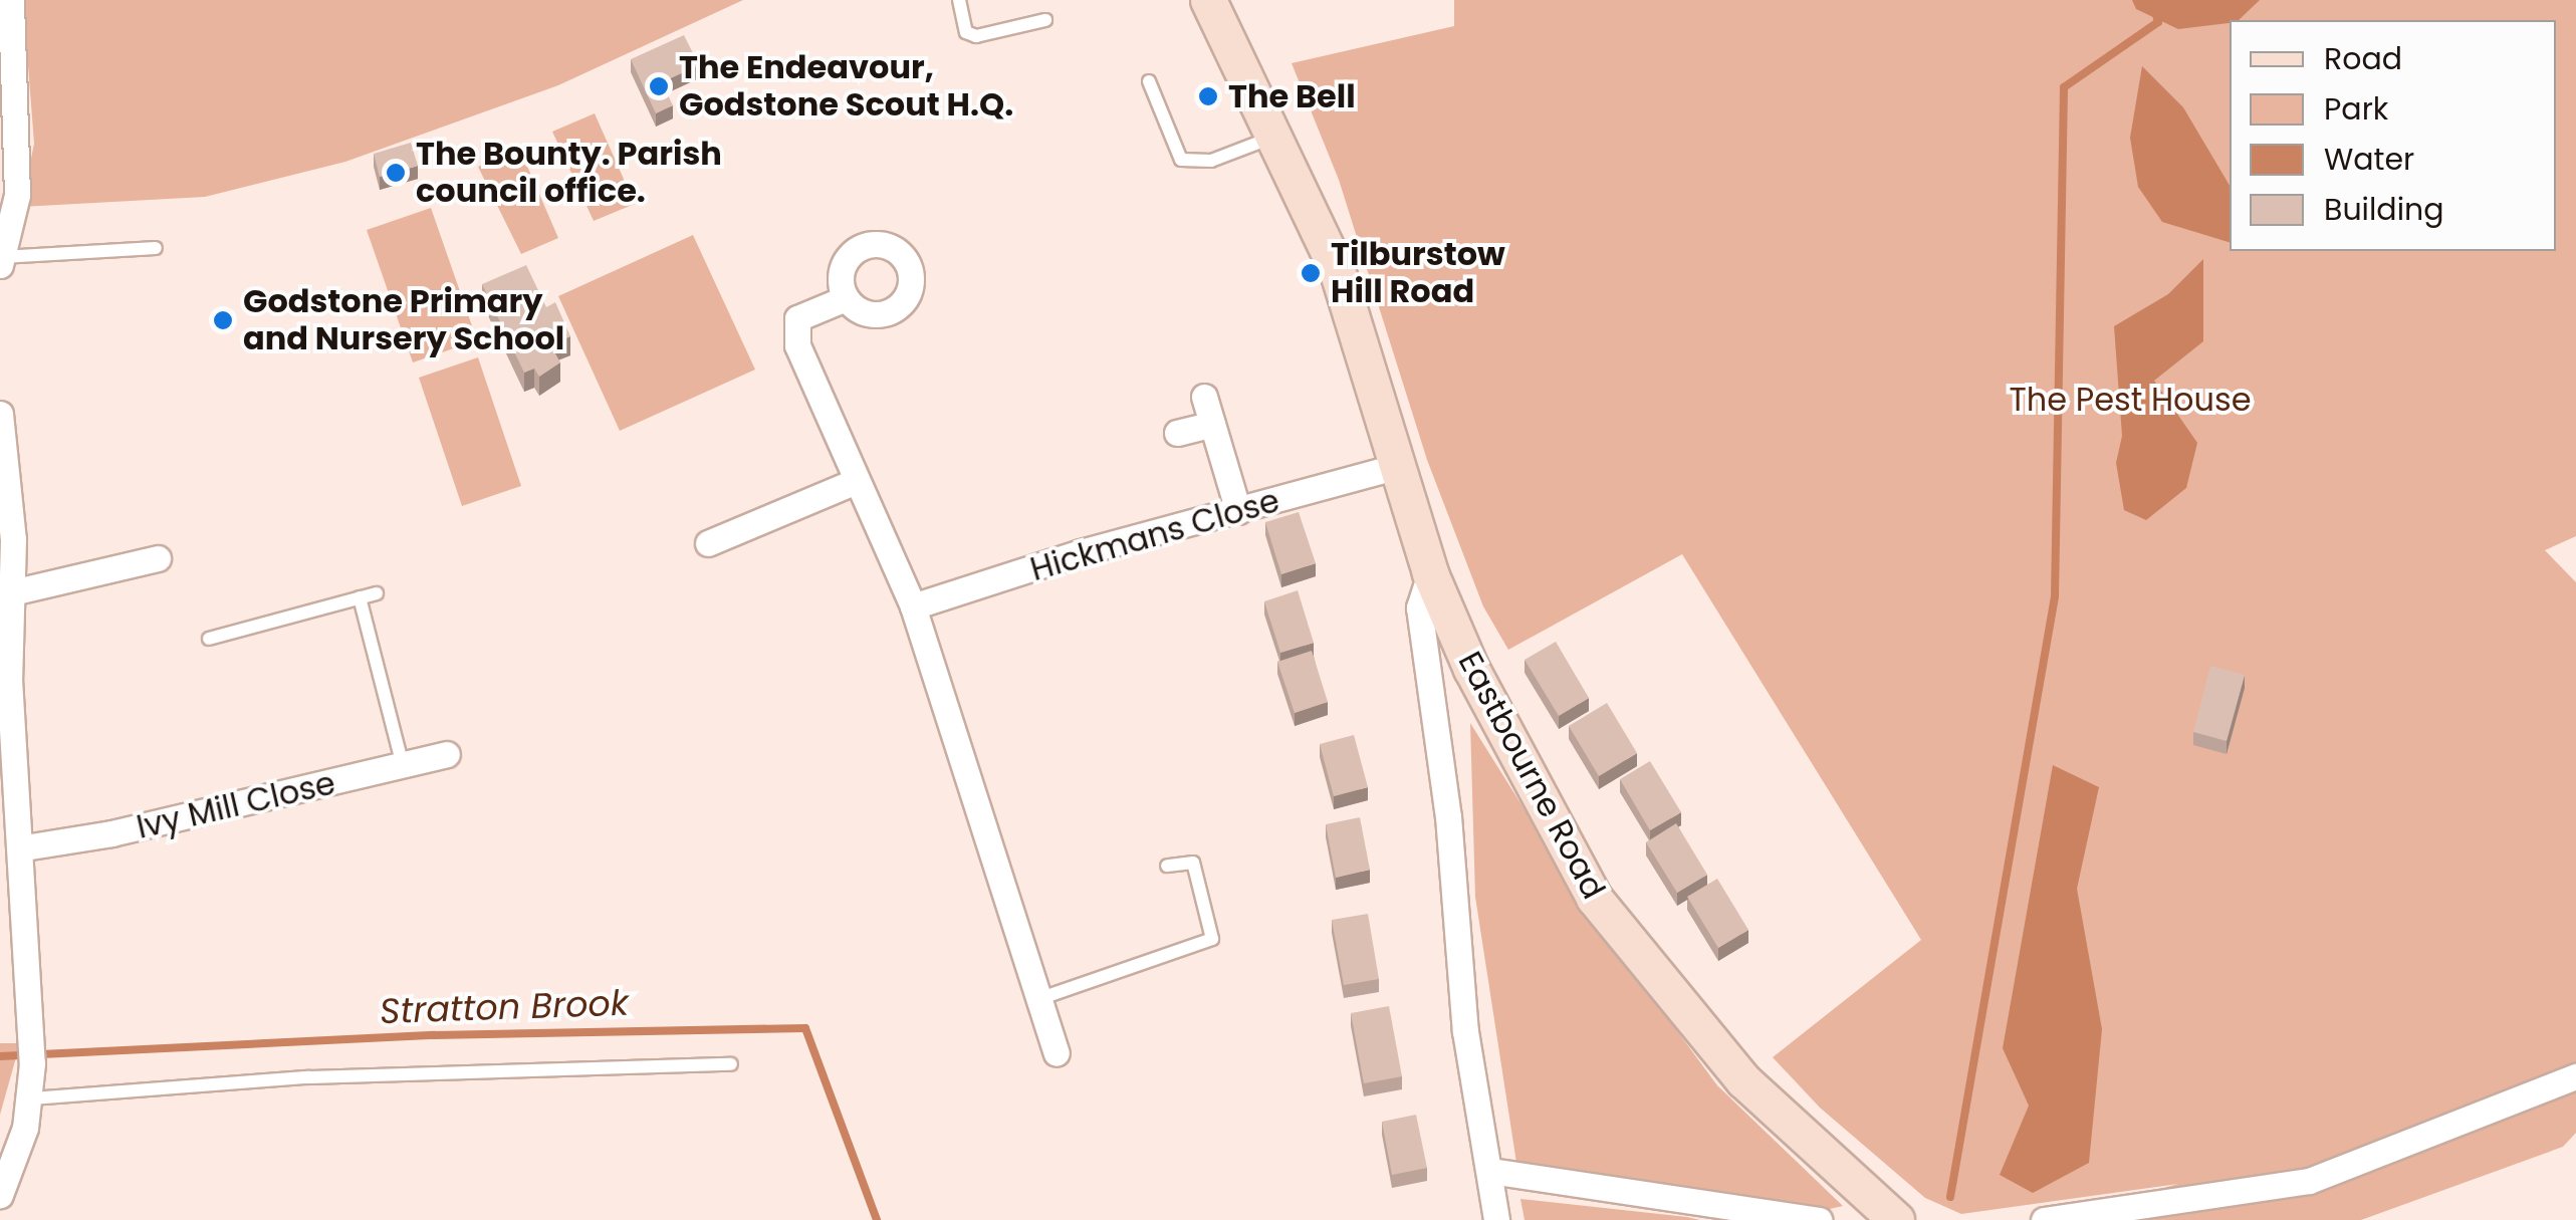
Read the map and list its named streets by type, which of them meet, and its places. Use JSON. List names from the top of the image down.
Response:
{
  "streets": {
    "main road": ["Eastbourne Road"],
    "street": ["Hickmans Close", "Ivy Mill Close"]
  },
  "crossings": [
    ["Hickmans Close", "Eastbourne Road"]
  ],
  "water": ["Stratton Brook"],
  "parks": ["The Pest House"],
  "places": [
    "The Endeavour, Godstone Scout H.Q.",
    "The Bell",
    "The Bounty. Parish council office.",
    "Tilburstow Hill Road",
    "Godstone Primary and Nursery School"
  ],
  "legend": [
    "Road",
    "Park",
    "Water",
    "Building"
  ]
}
